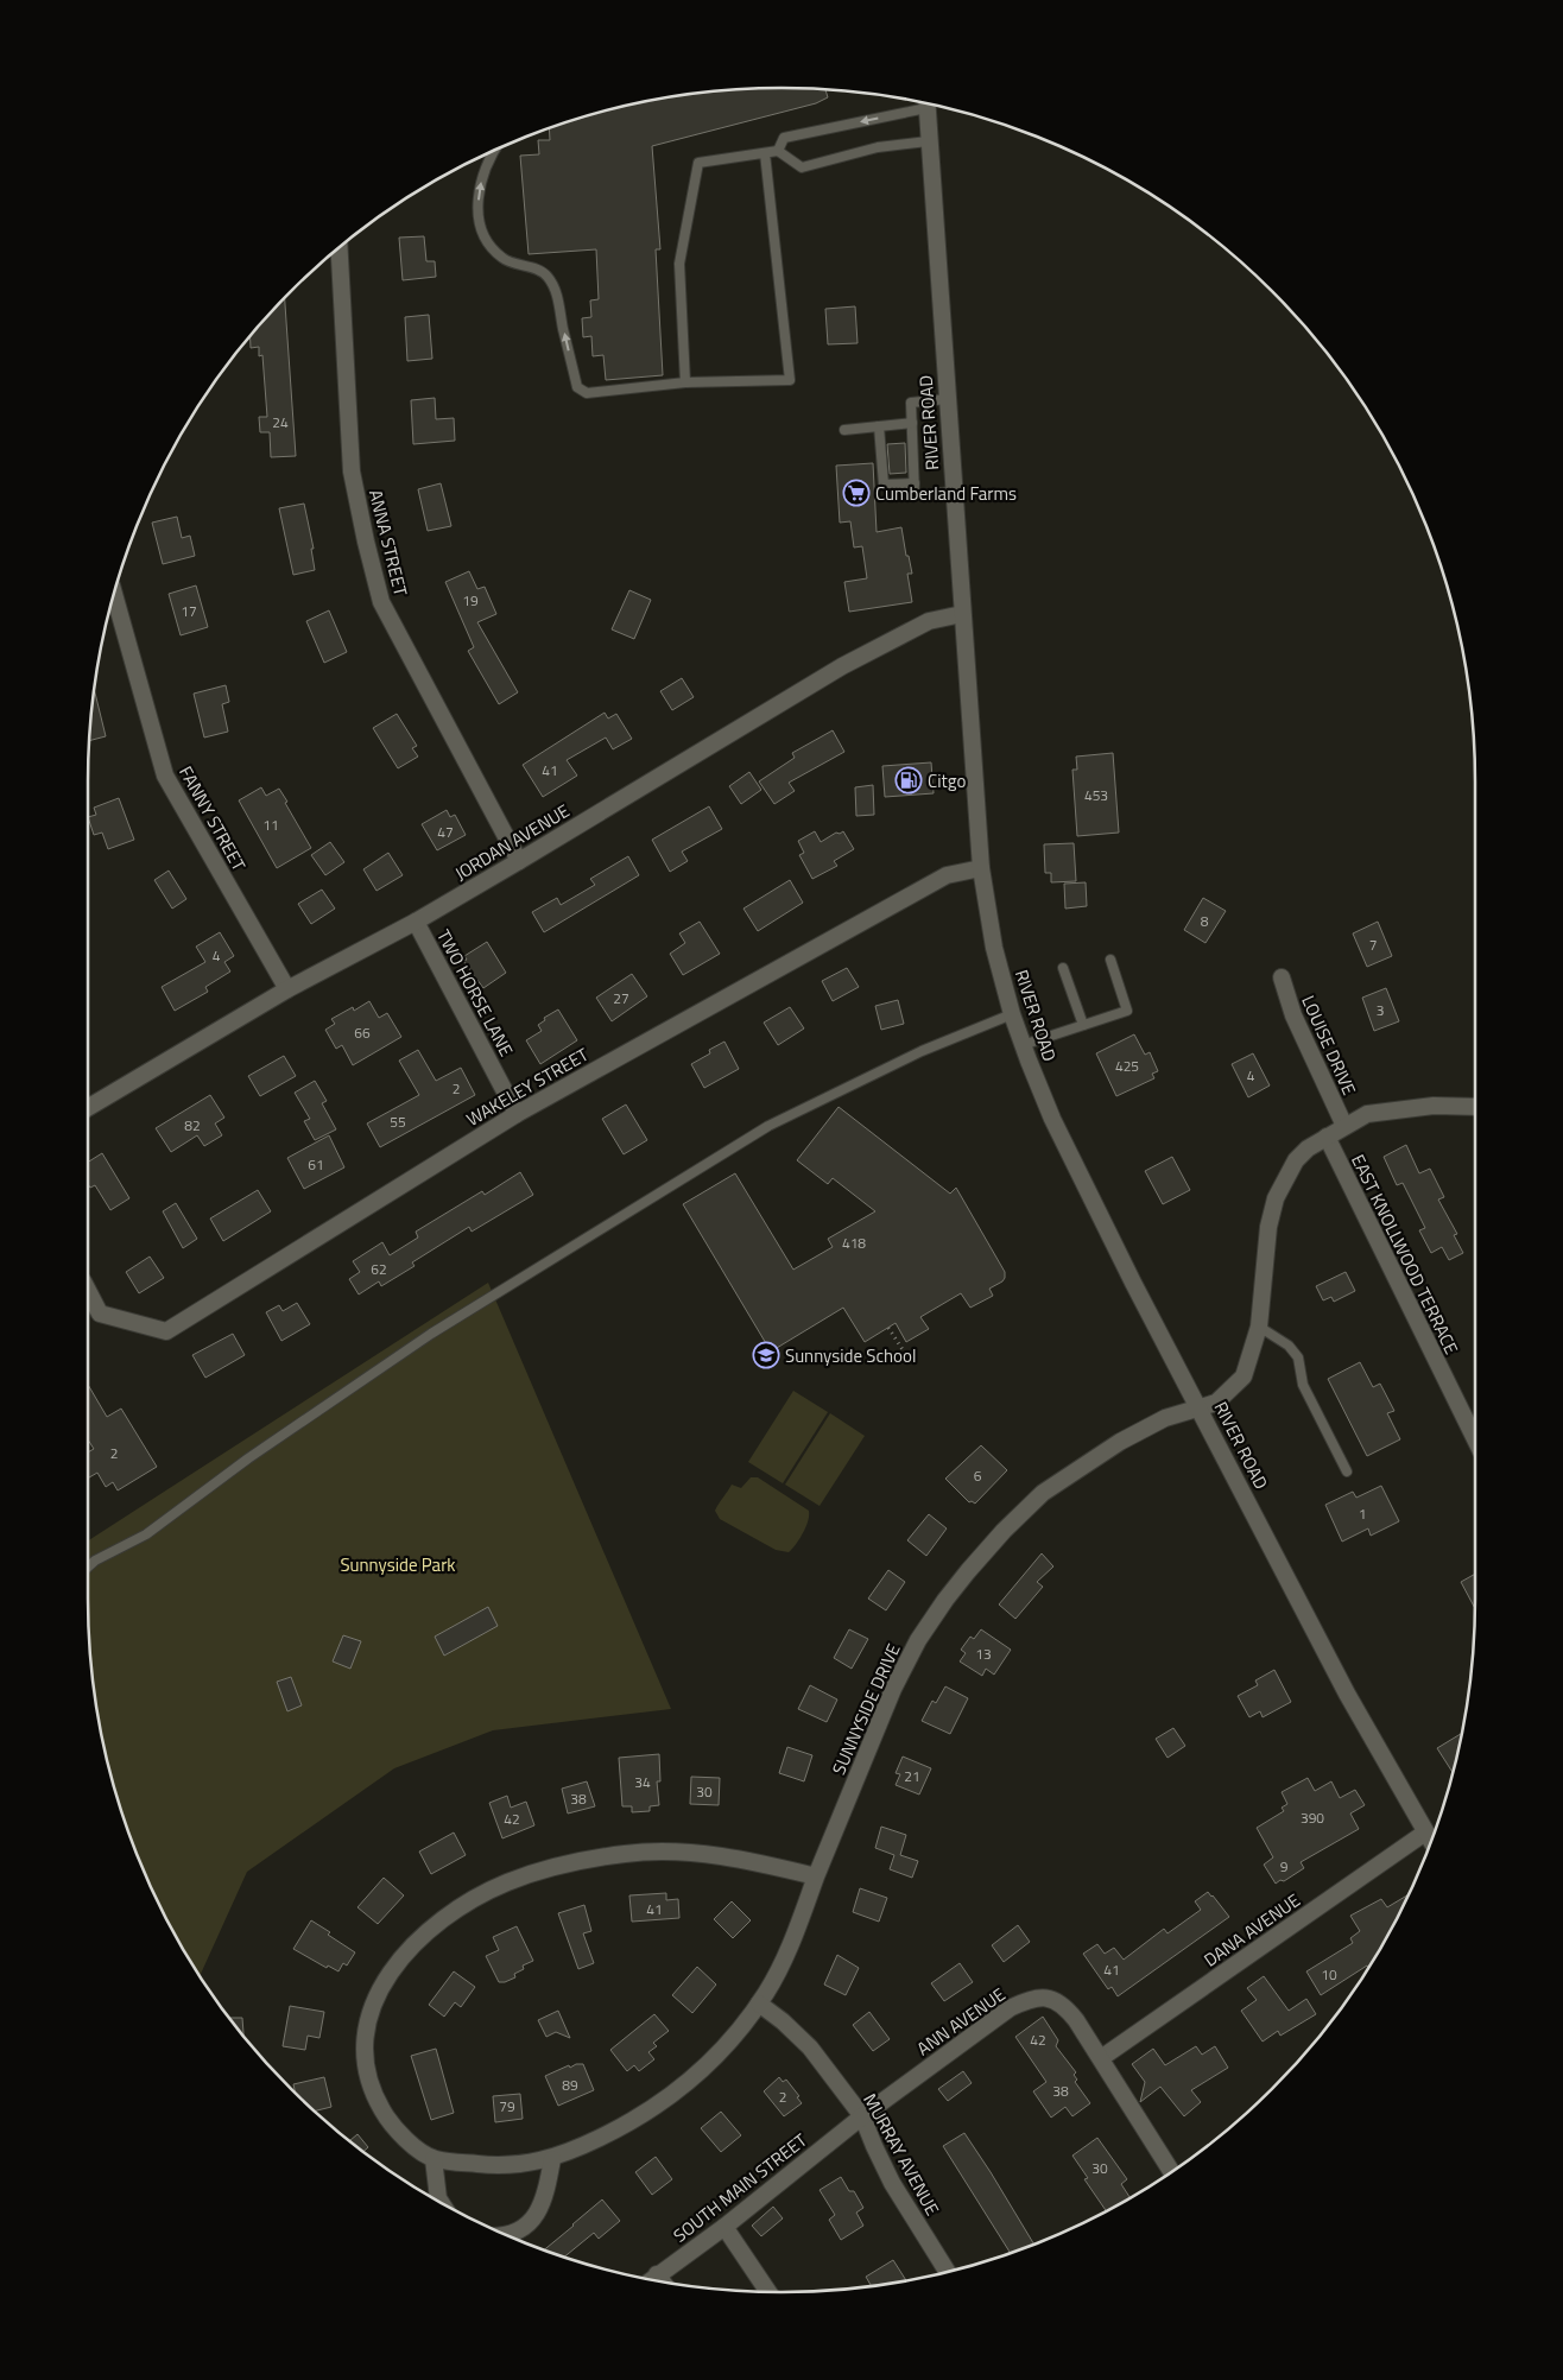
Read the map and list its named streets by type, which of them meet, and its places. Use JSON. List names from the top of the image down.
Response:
{
  "streets": {
    "street": [
      "RIVER ROAD",
      "ANNA STREET",
      "FANNY STREET",
      "JORDAN AVENUE",
      "TWO HORSE LANE",
      "LOUISE DRIVE",
      "WAKELEY STREET",
      "EAST KNOLLWOOD TERRACE",
      "SUNNYSIDE DRIVE",
      "DANA AVENUE",
      "ANN AVENUE",
      "MURRAY AVENUE",
      "SOUTH MAIN STREET"
    ]
  },
  "crossings": [
    ["RIVER ROAD", "JORDAN AVENUE"],
    ["RIVER ROAD", "WAKELEY STREET"],
    ["RIVER ROAD", "SUNNYSIDE DRIVE"],
    ["RIVER ROAD", "DANA AVENUE"],
    ["ANNA STREET", "JORDAN AVENUE"],
    ["FANNY STREET", "JORDAN AVENUE"],
    ["JORDAN AVENUE", "TWO HORSE LANE"],
    ["TWO HORSE LANE", "WAKELEY STREET"],
    ["LOUISE DRIVE", "SUNNYSIDE DRIVE"],
    ["EAST KNOLLWOOD TERRACE", "SUNNYSIDE DRIVE"],
    ["SUNNYSIDE DRIVE", "MURRAY AVENUE"],
    ["DANA AVENUE", "ANN AVENUE"],
    ["ANN AVENUE", "MURRAY AVENUE"],
    ["ANN AVENUE", "SOUTH MAIN STREET"],
    ["MURRAY AVENUE", "SOUTH MAIN STREET"]
  ],
  "parks": ["Sunnyside Park"],
  "places": {
    "supermarket": ["Cumberland Farms"],
    "fuel station": ["Citgo"],
    "school or university": ["Sunnyside School"]
  },
  "house_numbers": [
    "24",
    "19",
    "17",
    "41",
    "453",
    "11",
    "47",
    "8",
    "7",
    "4",
    "27",
    "3",
    "66",
    "425",
    "4",
    "2",
    "55",
    "82",
    "61",
    "418",
    "62",
    "2",
    "6",
    "1",
    "13",
    "21",
    "34",
    "30",
    "38",
    "390",
    "42",
    "9",
    "41",
    "41",
    "10",
    "42",
    "89",
    "38",
    "2",
    "79",
    "30"
  ]
}
